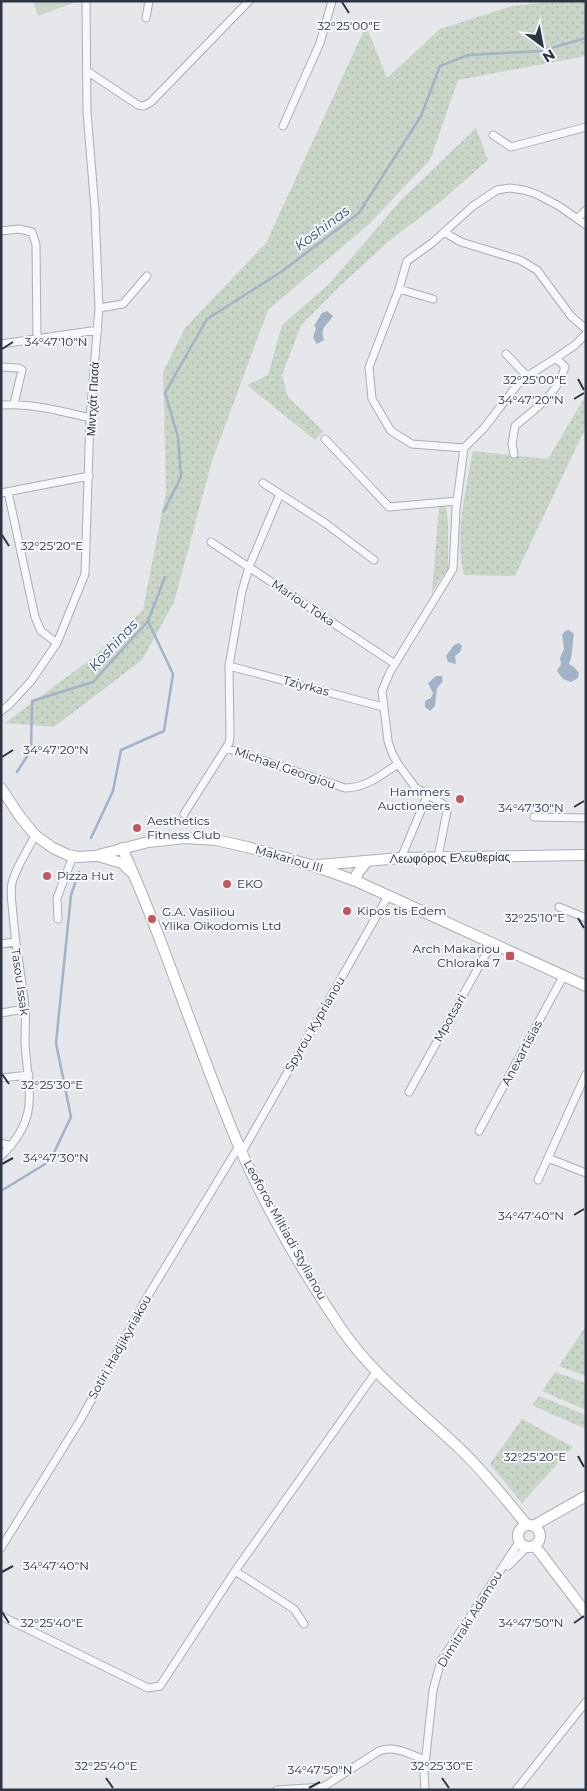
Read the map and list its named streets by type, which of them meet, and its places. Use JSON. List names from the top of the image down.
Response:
{
  "streets": {
    "main road": ["Λεωφόρος Ελευθερίας", "Makariou III", "Leoforos Miltiadi Stylianou"],
    "street": [
      "Μιντχάτ Πασά",
      "Mariou Toka",
      "Tziyrkas",
      "Michael Georgiou",
      "Tasou Issak",
      "Mpotsari",
      "Spyrou Kyprianou",
      "Anexartisias",
      "Sotiri Hadjikyriakou",
      "Dimitraki Adamou"
    ]
  },
  "crossings": [
    ["Λεωφόρος Ελευθερίας", "Makariou III"],
    ["Makariou III", "Tasou Issak"],
    ["Makariou III", "Mpotsari"],
    ["Makariou III", "Spyrou Kyprianou"],
    ["Makariou III", "Anexartisias"],
    ["Makariou III", "Leoforos Miltiadi Stylianou"],
    ["Spyrou Kyprianou", "Leoforos Miltiadi Stylianou"],
    ["Spyrou Kyprianou", "Sotiri Hadjikyriakou"],
    ["Leoforos Miltiadi Stylianou", "Sotiri Hadjikyriakou"],
    ["Leoforos Miltiadi Stylianou", "Dimitraki Adamou"]
  ],
  "water": ["Koshinas"],
  "places": {
    "other": [
      "Hammers Auctioneers",
      "Aesthetics Fitness Club",
      "Pizza Hut",
      "EKO",
      "Kipos tis Edem",
      "G.A. Vasiliou Ylika Oikodomis Ltd"
    ],
    "transit": ["Arch Makariou Chloraka 7"]
  },
  "north": "bottom right",
  "coordinates": [
    "32°25'00\"E",
    "34°47'10\"N",
    "34°47'20\"N",
    "32°25'20\"E",
    "34°47'30\"N",
    "32°25'10\"E",
    "32°25'30\"E",
    "34°47'40\"N",
    "32°25'40\"E",
    "34°47'50\"N"
  ]
}
